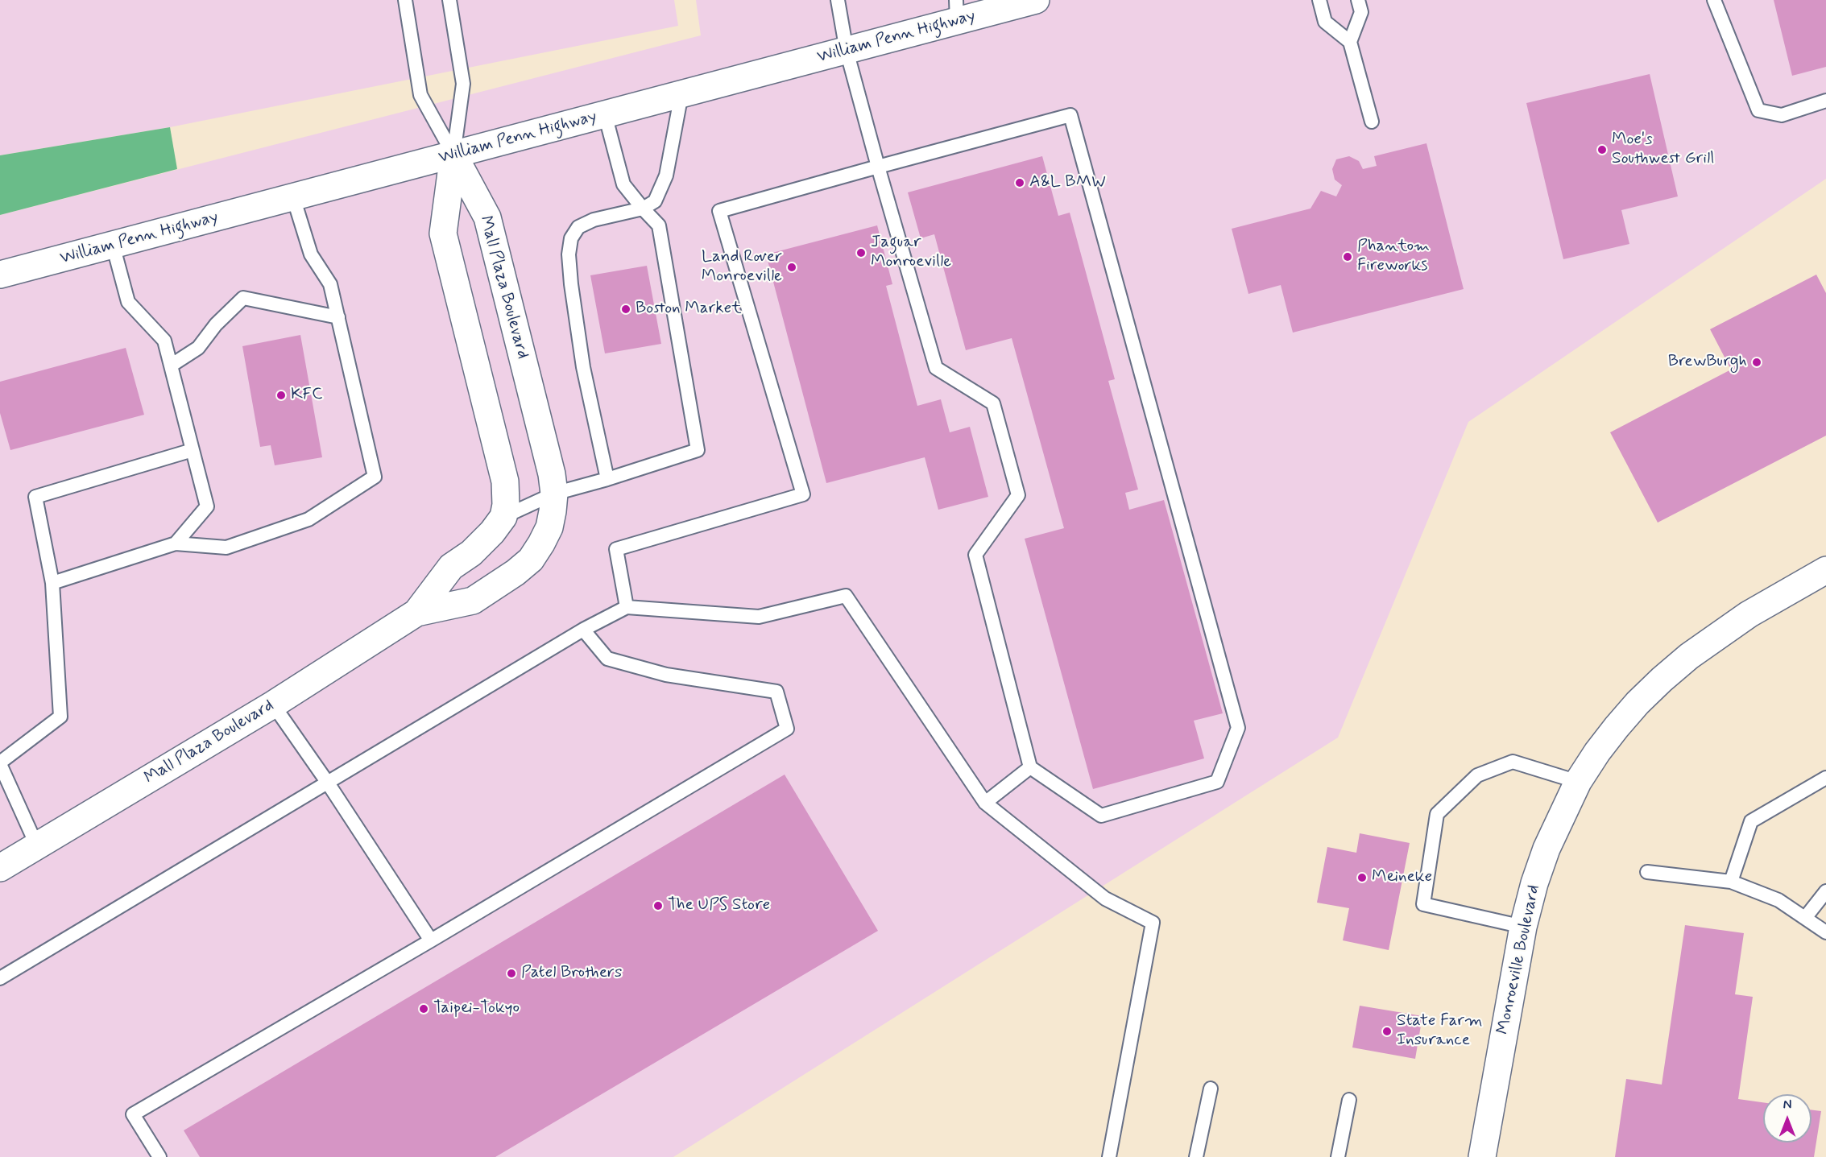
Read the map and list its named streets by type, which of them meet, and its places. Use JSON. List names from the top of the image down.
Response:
{
  "streets": {
    "main road": ["William Penn Highway", "Mall Plaza Boulevard", "Monroeville Boulevard"]
  },
  "crossings": [
    ["William Penn Highway", "Mall Plaza Boulevard"]
  ],
  "places": [
    "Moe's Southwest Grill",
    "A&L BMW",
    "Jaguar Monroeville",
    "Phantom Fireworks",
    "Land Rover Monroeville",
    "Boston Market",
    "BrewBurgh",
    "KFC",
    "Meineke",
    "The UPS Store",
    "Patel Brothers",
    "Taipei-Tokyo",
    "State Farm Insurance"
  ],
  "north": "top"
}
